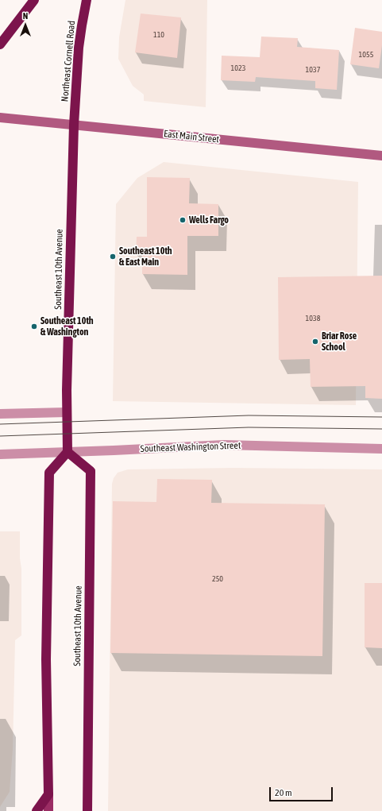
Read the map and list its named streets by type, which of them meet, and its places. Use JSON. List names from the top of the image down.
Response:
{
  "streets": {
    "highway": ["Northeast Cornell Road", "Southeast 10th Avenue"],
    "main road": ["East Main Street"],
    "street": ["Southeast Washington Street"]
  },
  "crossings": [
    ["Northeast Cornell Road", "East Main Street"],
    ["Northeast Cornell Road", "Southeast 10th Avenue"],
    ["East Main Street", "Southeast 10th Avenue"],
    ["Southeast 10th Avenue", "Southeast Washington Street"]
  ],
  "places": [
    "Wells Fargo",
    "Southeast 10th & East Main",
    "Southeast 10th & Washington",
    "Briar Rose School"
  ],
  "house_numbers": [
    "110",
    "1055",
    "1023",
    "1037",
    "1038",
    "250"
  ],
  "scale_bar": "20 m",
  "north": "top"
}
